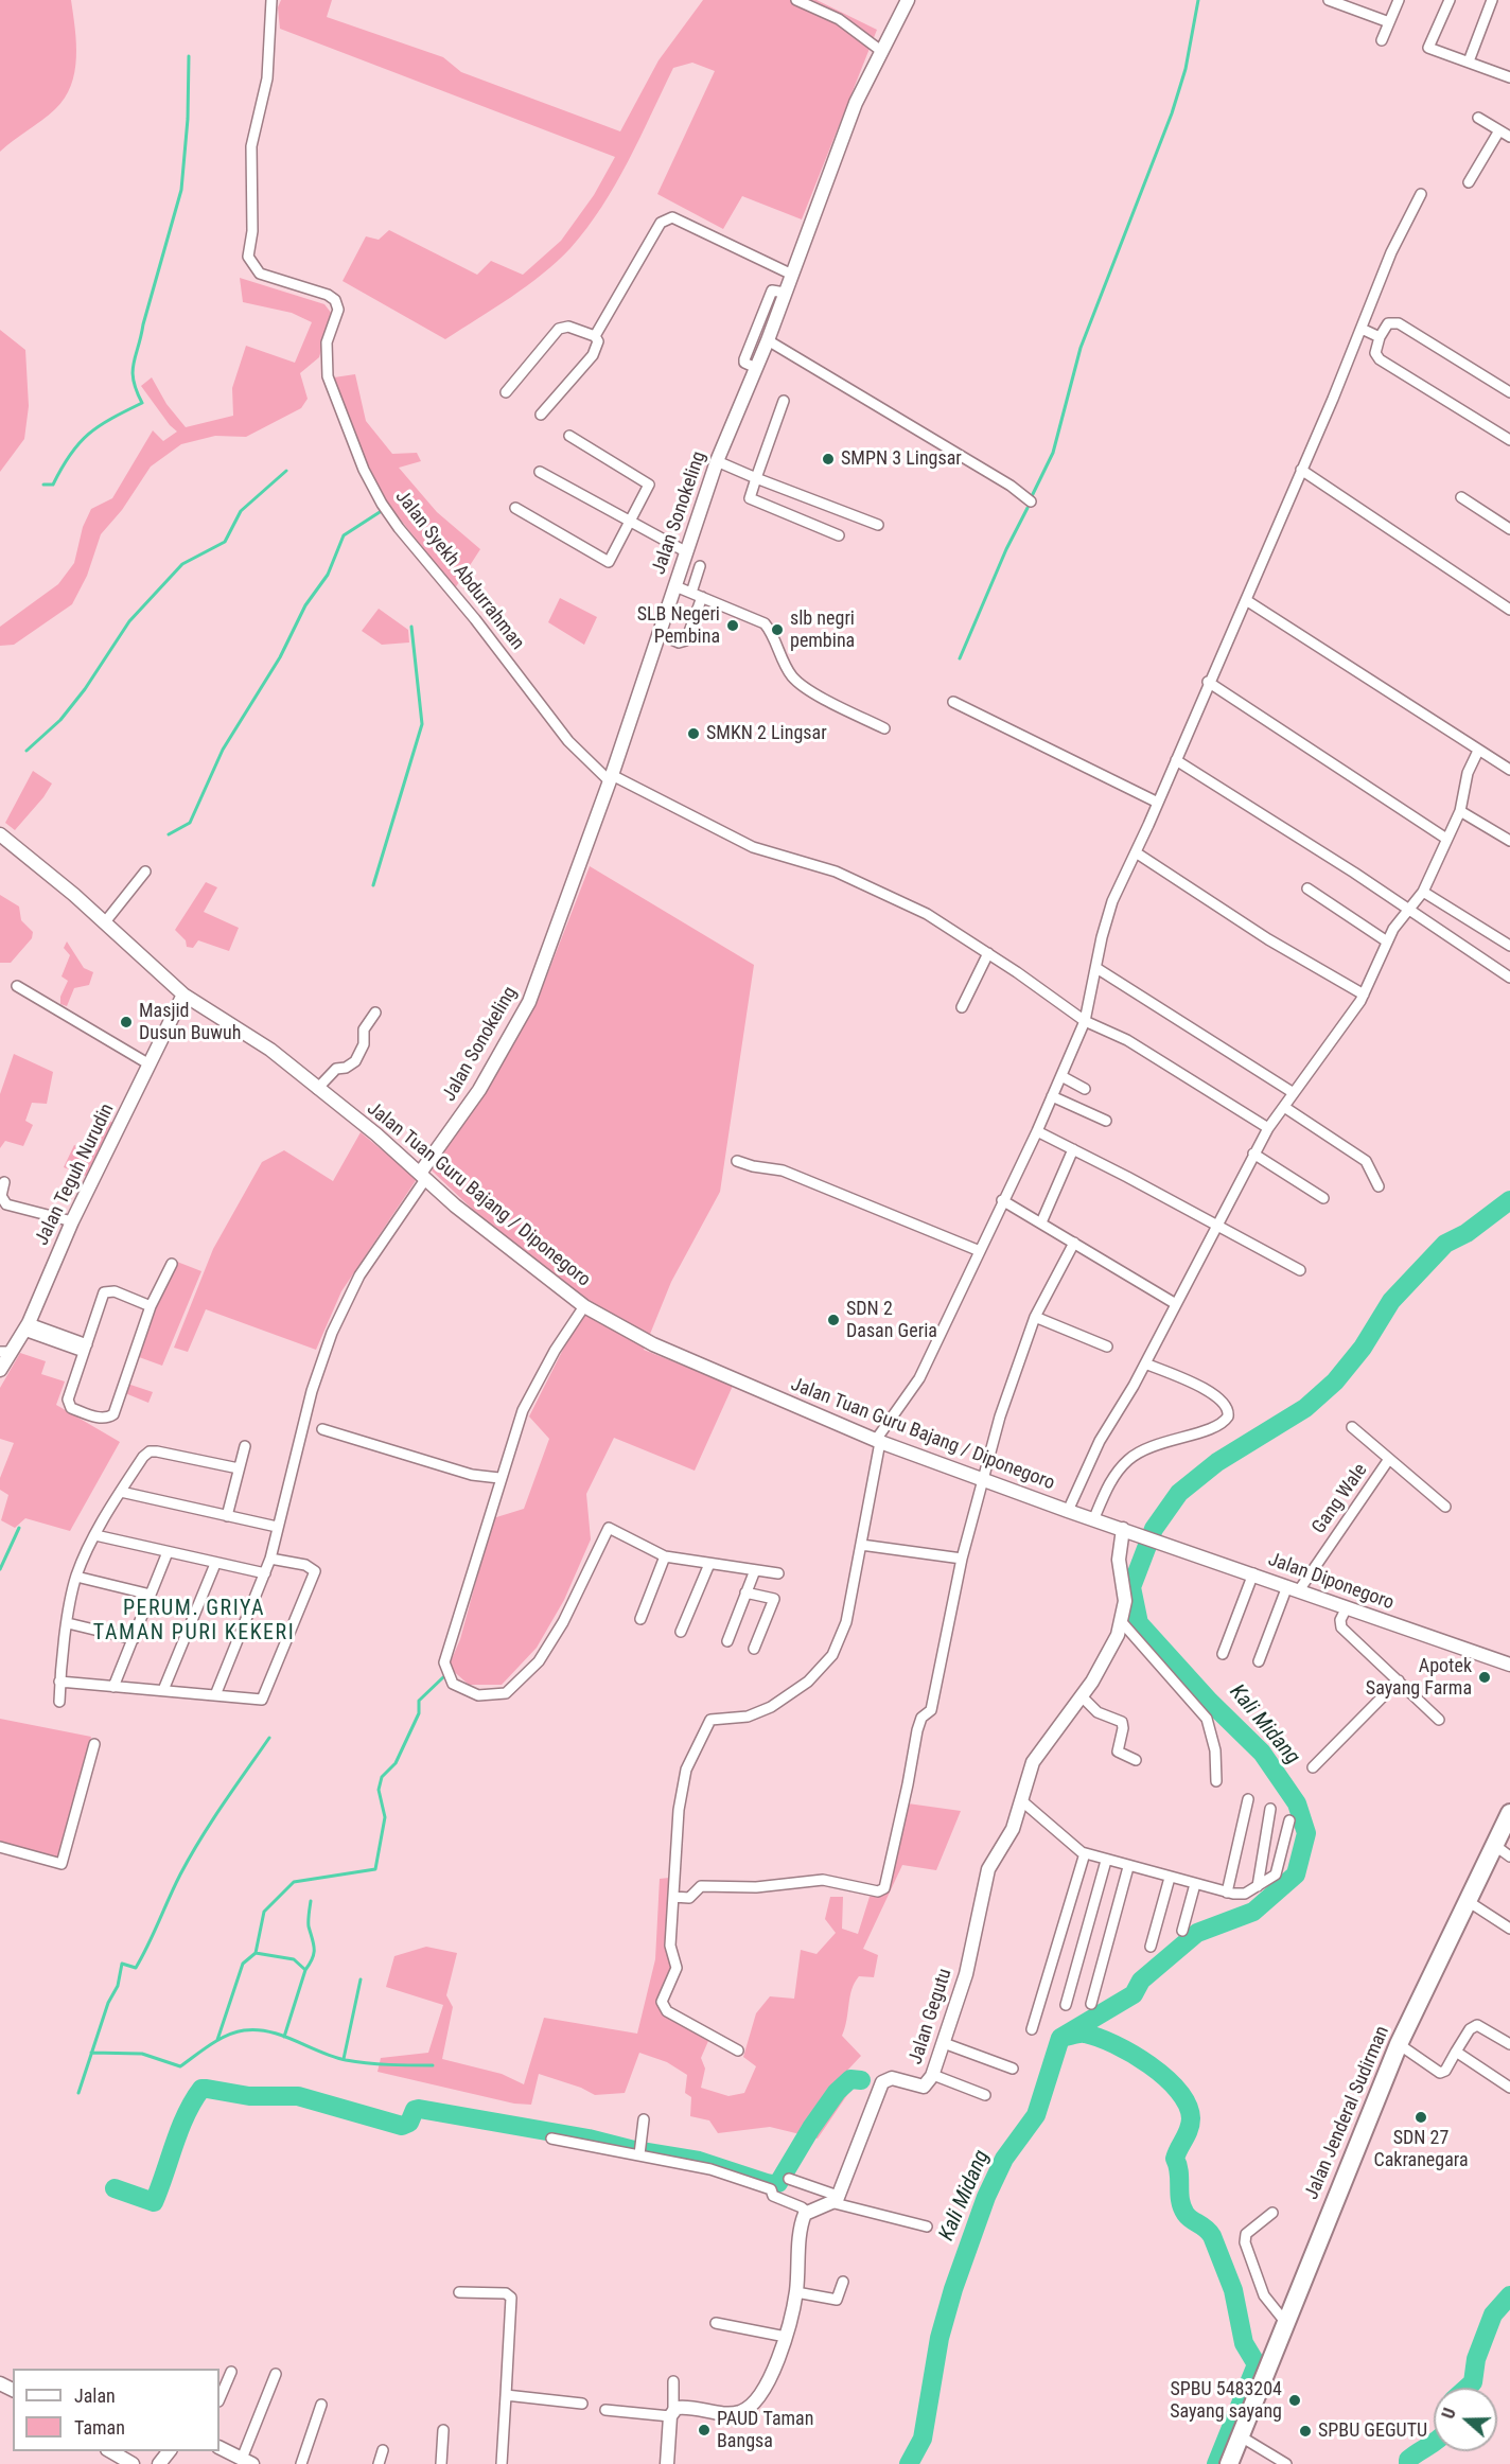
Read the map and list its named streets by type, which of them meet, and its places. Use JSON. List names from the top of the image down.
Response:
{
  "streets": {
    "highway": ["Jalan Jenderal Sudirman"],
    "street": [
      "Jalan Sonokeling",
      "Jalan Syekh Abdurrahman",
      "Jalan Teguh Nurudin",
      "Jalan Tuan Guru Bajang / Diponegoro",
      "Gang Wale",
      "Jalan Diponegoro",
      "Jalan Gegutu"
    ]
  },
  "crossings": [
    ["Jalan Sonokeling", "Jalan Syekh Abdurrahman"],
    ["Jalan Sonokeling", "Jalan Tuan Guru Bajang / Diponegoro"],
    ["Jalan Teguh Nurudin", "Jalan Tuan Guru Bajang / Diponegoro"],
    ["Jalan Tuan Guru Bajang / Diponegoro", "Jalan Diponegoro"],
    ["Jalan Tuan Guru Bajang / Diponegoro", "Jalan Gegutu"],
    ["Gang Wale", "Jalan Diponegoro"]
  ],
  "districts": ["PERUM. GRIYA TAMAN PURI KEKERI"],
  "water": ["Kali Midang"],
  "places": [
    "SMPN 3 Lingsar",
    "SLB Negeri Pembina",
    "slb negri pembina",
    "SMKN 2 Lingsar",
    "Masjid Dusun Buwuh",
    "SDN 2 Dasan Geria",
    "Apotek Sayang Farma",
    "SDN 27 Cakranegara",
    "SPBU 5483204 Sayang sayang",
    "PAUD Taman Bangsa",
    "SPBU GEGUTU"
  ],
  "legend": ["Jalan", "Taman"],
  "north": "left"
}
